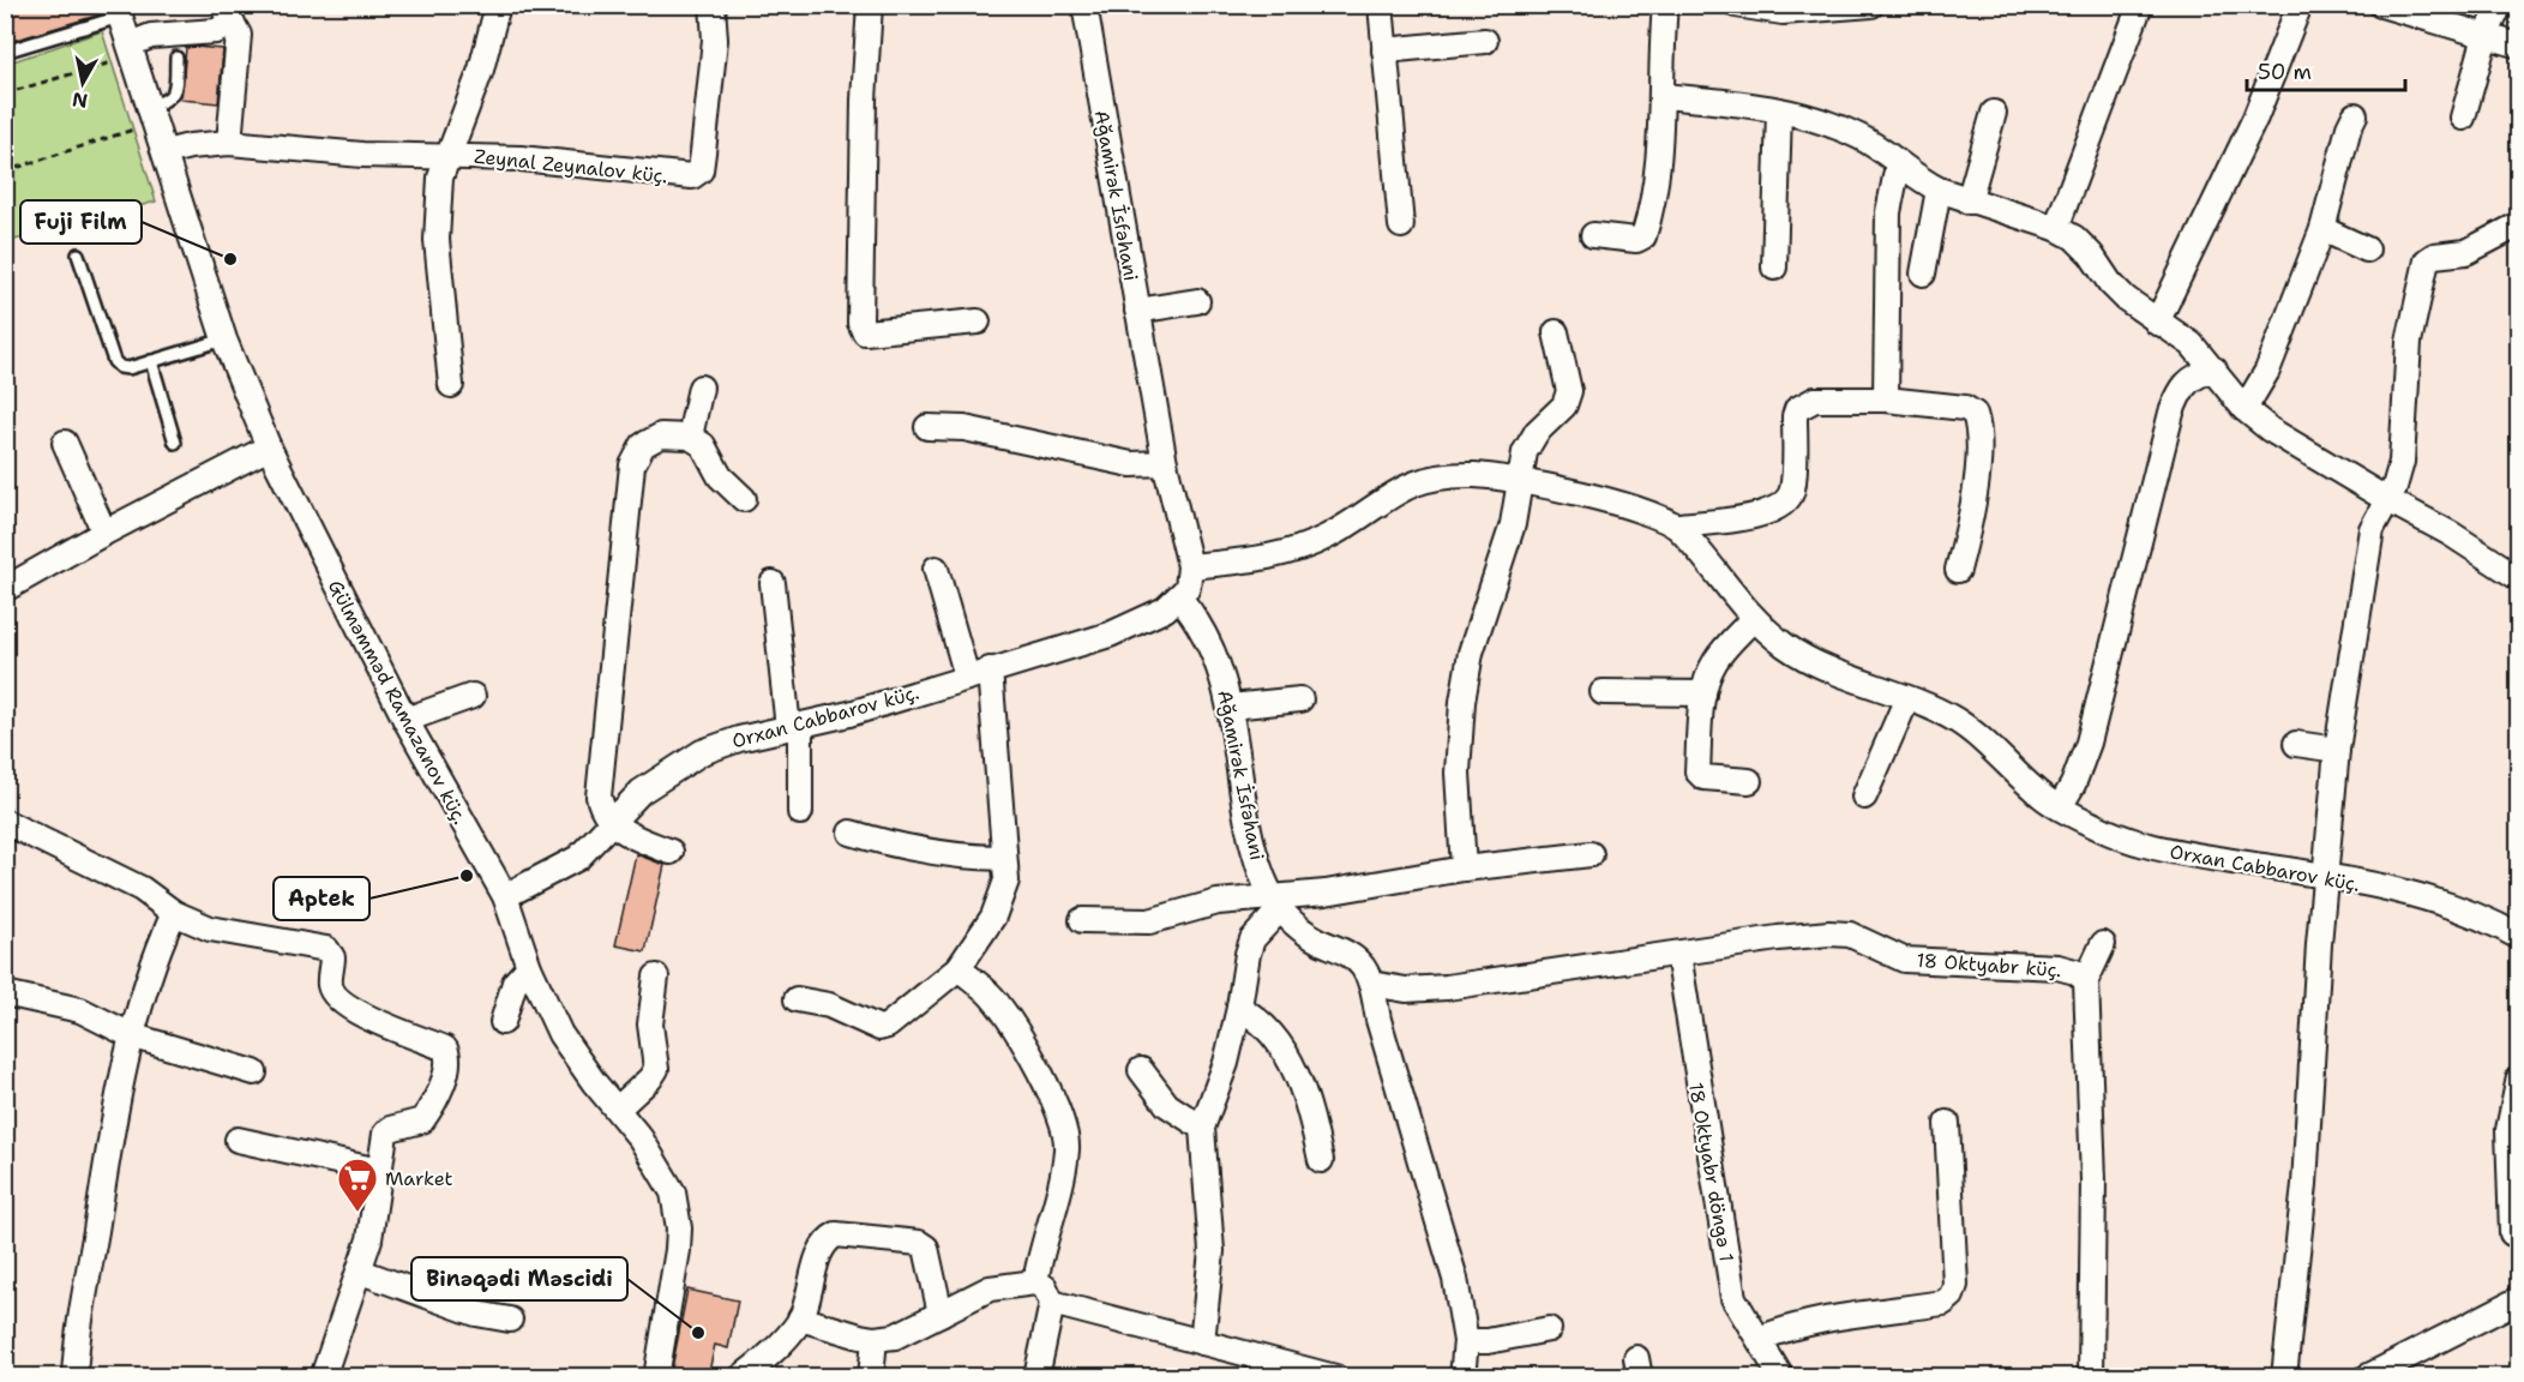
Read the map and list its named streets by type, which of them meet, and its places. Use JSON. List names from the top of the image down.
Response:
{
  "streets": {
    "street": [
      "Zeynal Zeynalov küç.",
      "Ağamirək İsfəhani",
      "Gülməmməd Ramazanov küç.",
      "Orxan Cabbarov küç.",
      "18 Oktyabr küç.",
      "18 Oktyabr döngə 1"
    ]
  },
  "crossings": [
    ["Zeynal Zeynalov küç.", "Gülməmməd Ramazanov küç."],
    ["Ağamirək İsfəhani", "Orxan Cabbarov küç."],
    ["Gülməmməd Ramazanov küç.", "Orxan Cabbarov küç."],
    ["18 Oktyabr küç.", "18 Oktyabr döngə 1"]
  ],
  "places": {
    "other": ["Fuji Film", "Aptek", "Binəqədi Məscidi"],
    "supermarket": ["Market"]
  },
  "scale_bar": "50 m",
  "north": "bottom"
}
